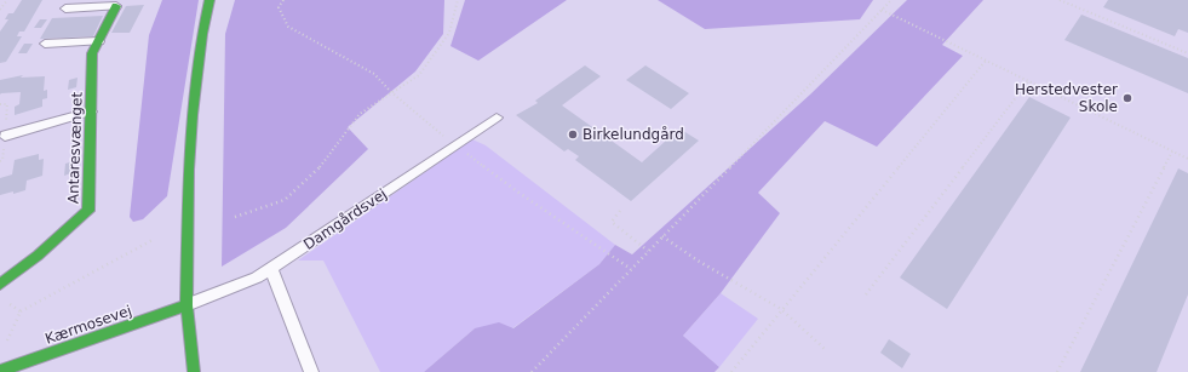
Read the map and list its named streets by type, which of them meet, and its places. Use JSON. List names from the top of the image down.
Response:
{
  "streets": {
    "street": ["Antaresvænget", "Kærmosevej"],
    "lane": ["Damgårdsvej"]
  },
  "crossings": [
    ["Damgårdsvej", "Kærmosevej"]
  ],
  "places": ["Herstedvester Skole", "Birkelundgård"]
}
